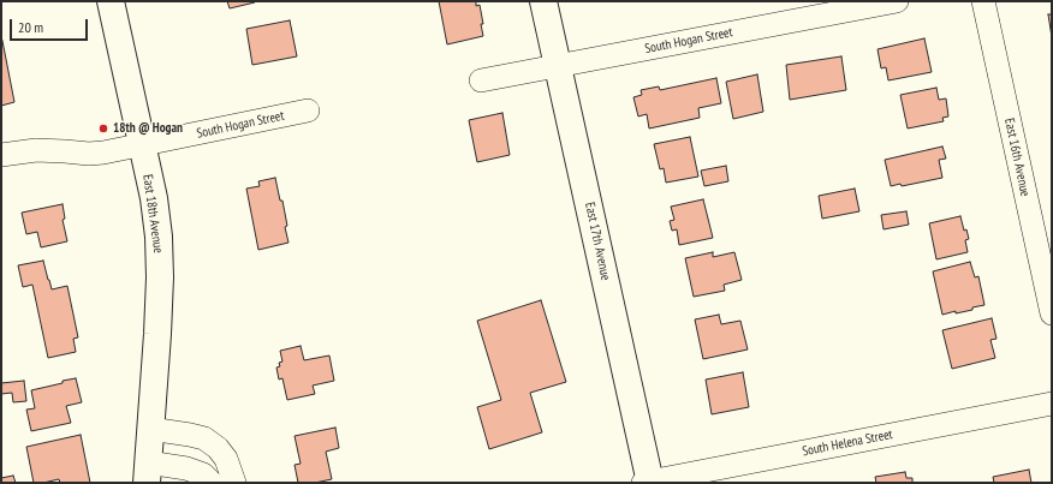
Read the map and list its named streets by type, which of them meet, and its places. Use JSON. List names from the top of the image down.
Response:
{
  "streets": {
    "street": [
      "South Hogan Street",
      "East 16th Avenue",
      "East 18th Avenue",
      "East 17th Avenue",
      "South Helena Street"
    ]
  },
  "crossings": [
    ["South Hogan Street", "East 18th Avenue"],
    ["South Hogan Street", "East 17th Avenue"],
    ["East 17th Avenue", "South Helena Street"]
  ],
  "places": ["18th @ Hogan"],
  "scale_bar": "20 m"
}
